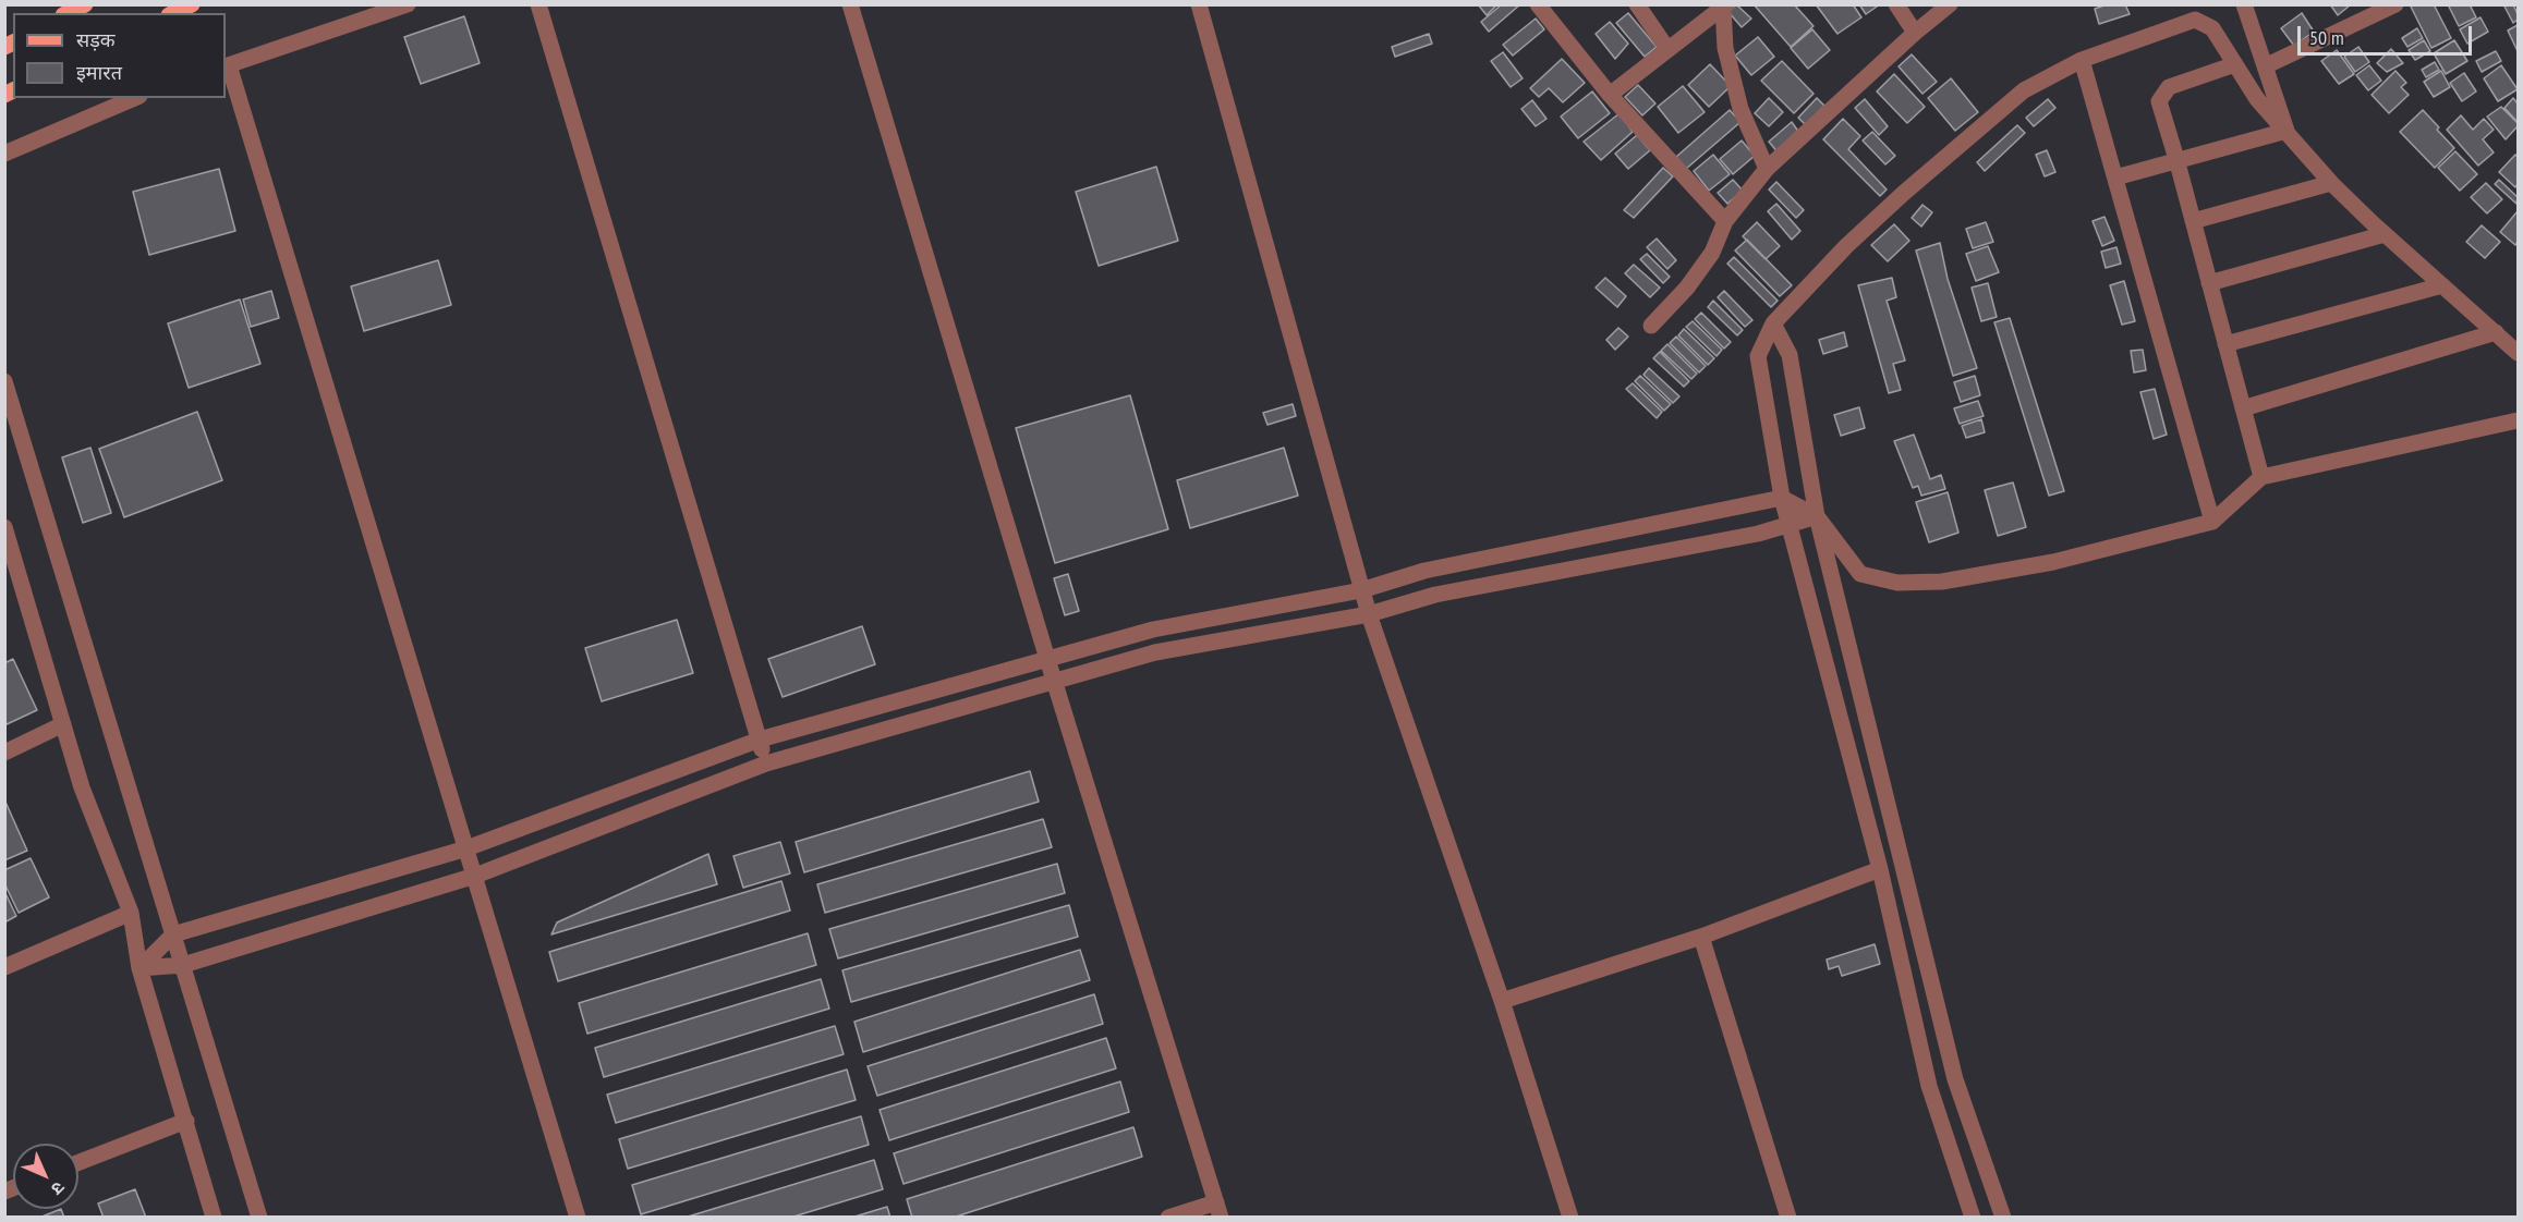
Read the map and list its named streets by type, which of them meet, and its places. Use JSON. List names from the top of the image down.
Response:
{
  "legend": ["सड़क", "इमारत"],
  "scale_bar": "50 m",
  "north": "bottom right"
}
